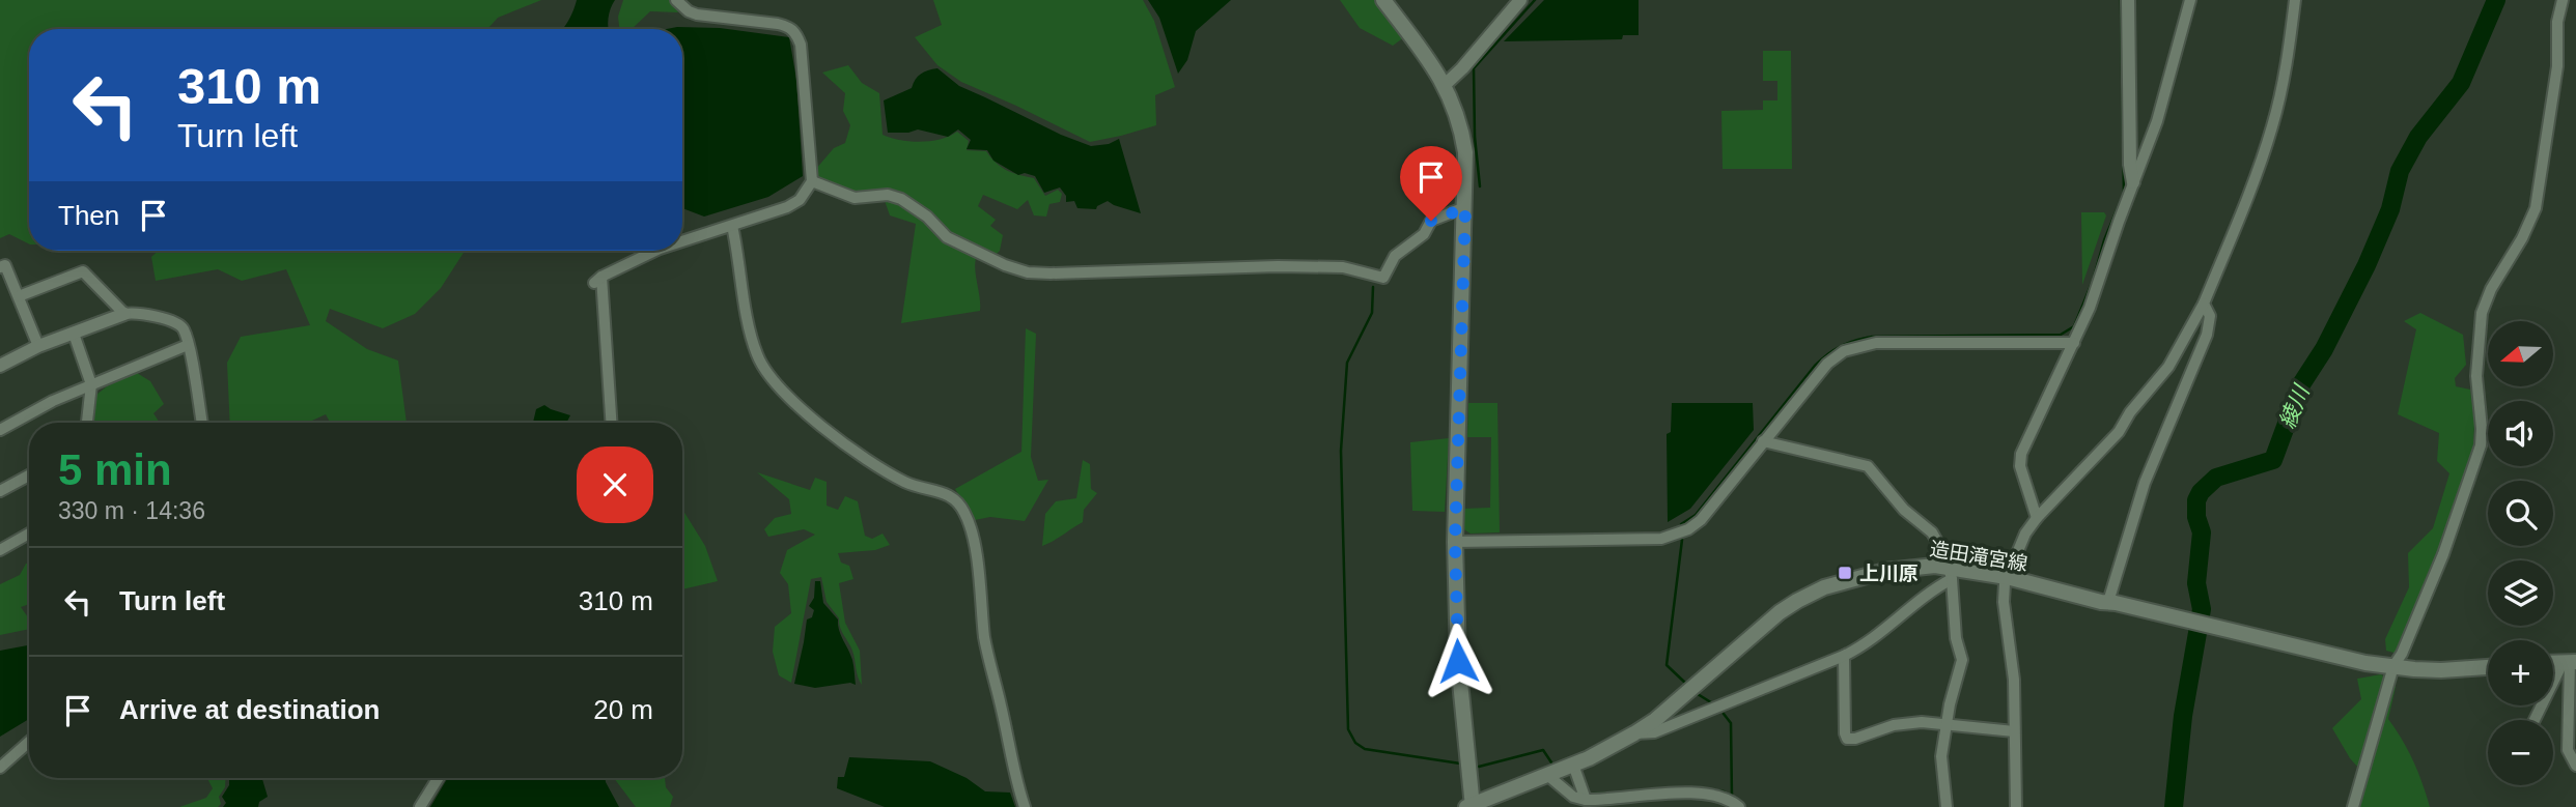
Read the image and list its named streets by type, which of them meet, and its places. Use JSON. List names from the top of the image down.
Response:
{
  "streets": {
    "main road": ["造田滝宮線"]
  },
  "water": ["綾川"],
  "places": {
    "transit": ["上川原"]
  },
  "north": "left",
  "page": {
    "turn": ["310 m", "Turn left"],
    "then": "Then",
    "map_buttons": ["+", "−"],
    "heading": ["5 min", "330 m · 14:36"],
    "list": [
      {
        "name": "Turn left",
        "value": "310 m"
      },
      {
        "name": "Arrive at destination",
        "value": "20 m"
      }
    ]
  }
}
